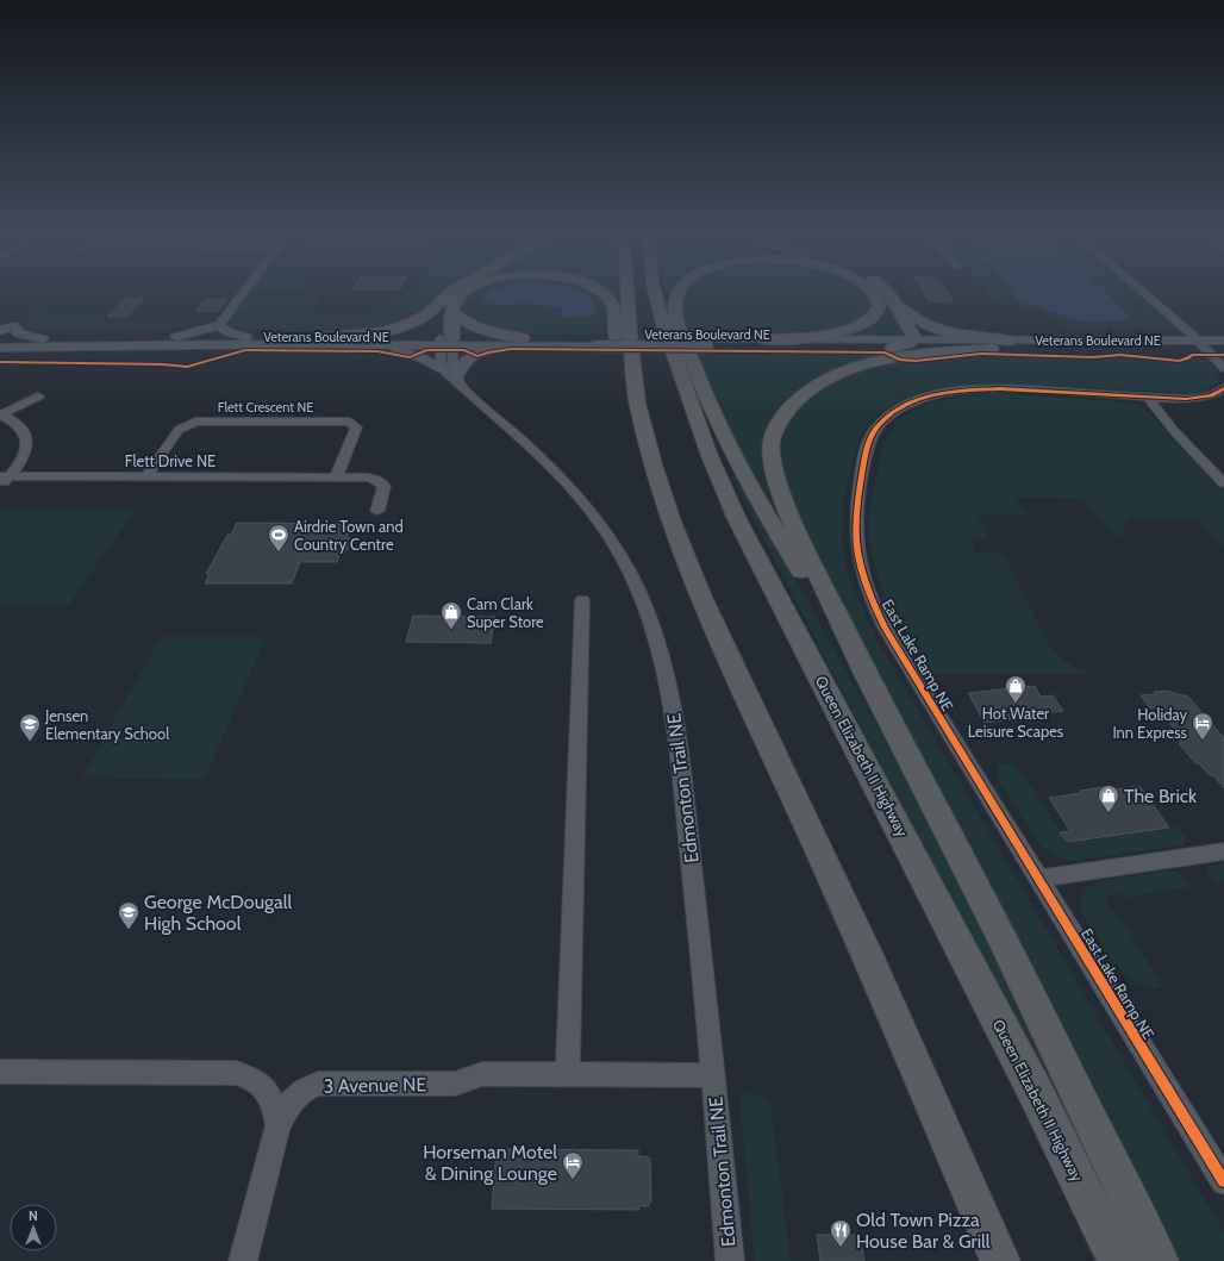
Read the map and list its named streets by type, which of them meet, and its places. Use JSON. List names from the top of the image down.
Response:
{
  "streets": {
    "highway": ["Queen Elizabeth II Highway"],
    "main road": ["Veterans Boulevard NE"],
    "street": [
      "Flett Crescent NE",
      "Flett Drive NE",
      "East Lake Ramp NE",
      "Edmonton Trail NE",
      "3 Avenue NE"
    ]
  },
  "crossings": [
    ["Flett Crescent NE", "Flett Drive NE"],
    ["Edmonton Trail NE", "3 Avenue NE"]
  ],
  "places": {
    "sports": ["Airdrie Town and Country Centre"],
    "shop": ["Cam Clark Super Store", "Hot Water Leisure Scapes", "The Brick"],
    "hotel": ["Holiday Inn Express", "Horseman Motel & Dining Lounge"],
    "school or university": ["Jensen Elementary School", "George McDougall High School"],
    "restaurant": ["Old Town Pizza House Bar & Grill"]
  },
  "north": "top"
}
